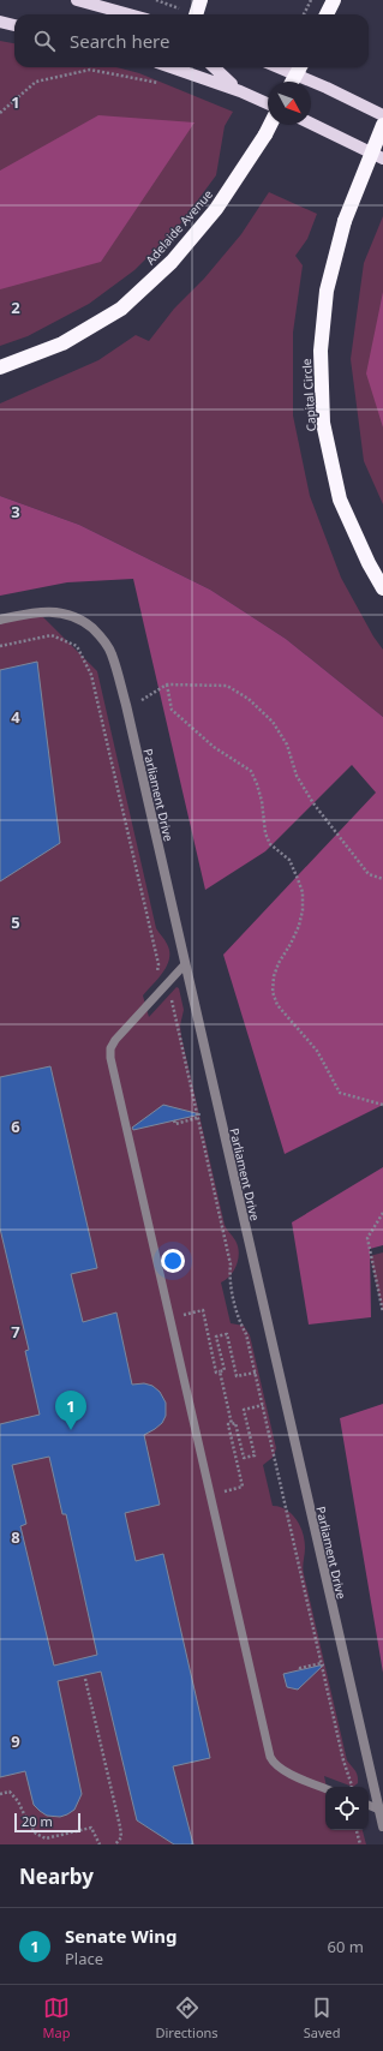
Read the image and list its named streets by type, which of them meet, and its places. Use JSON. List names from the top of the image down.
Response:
{
  "streets": {
    "highway": ["Adelaide Avenue", "Capital Circle"],
    "street": ["Parliament Drive"]
  },
  "scale_bar": "20 m",
  "north": "bottom right",
  "page": {
    "search": "Search here",
    "pins": "1",
    "scale": "20 m",
    "heading": "Nearby",
    "list": [
      {
        "mark": "1",
        "name": "Senate Wing",
        "note": "Place",
        "value": "60 m"
      }
    ],
    "nav": ["Map", "Directions", "Saved"]
  },
  "grid": {
    "rows": [
      "1",
      "2",
      "3",
      "4",
      "5",
      "6",
      "7",
      "8",
      "9"
    ]
  }
}
